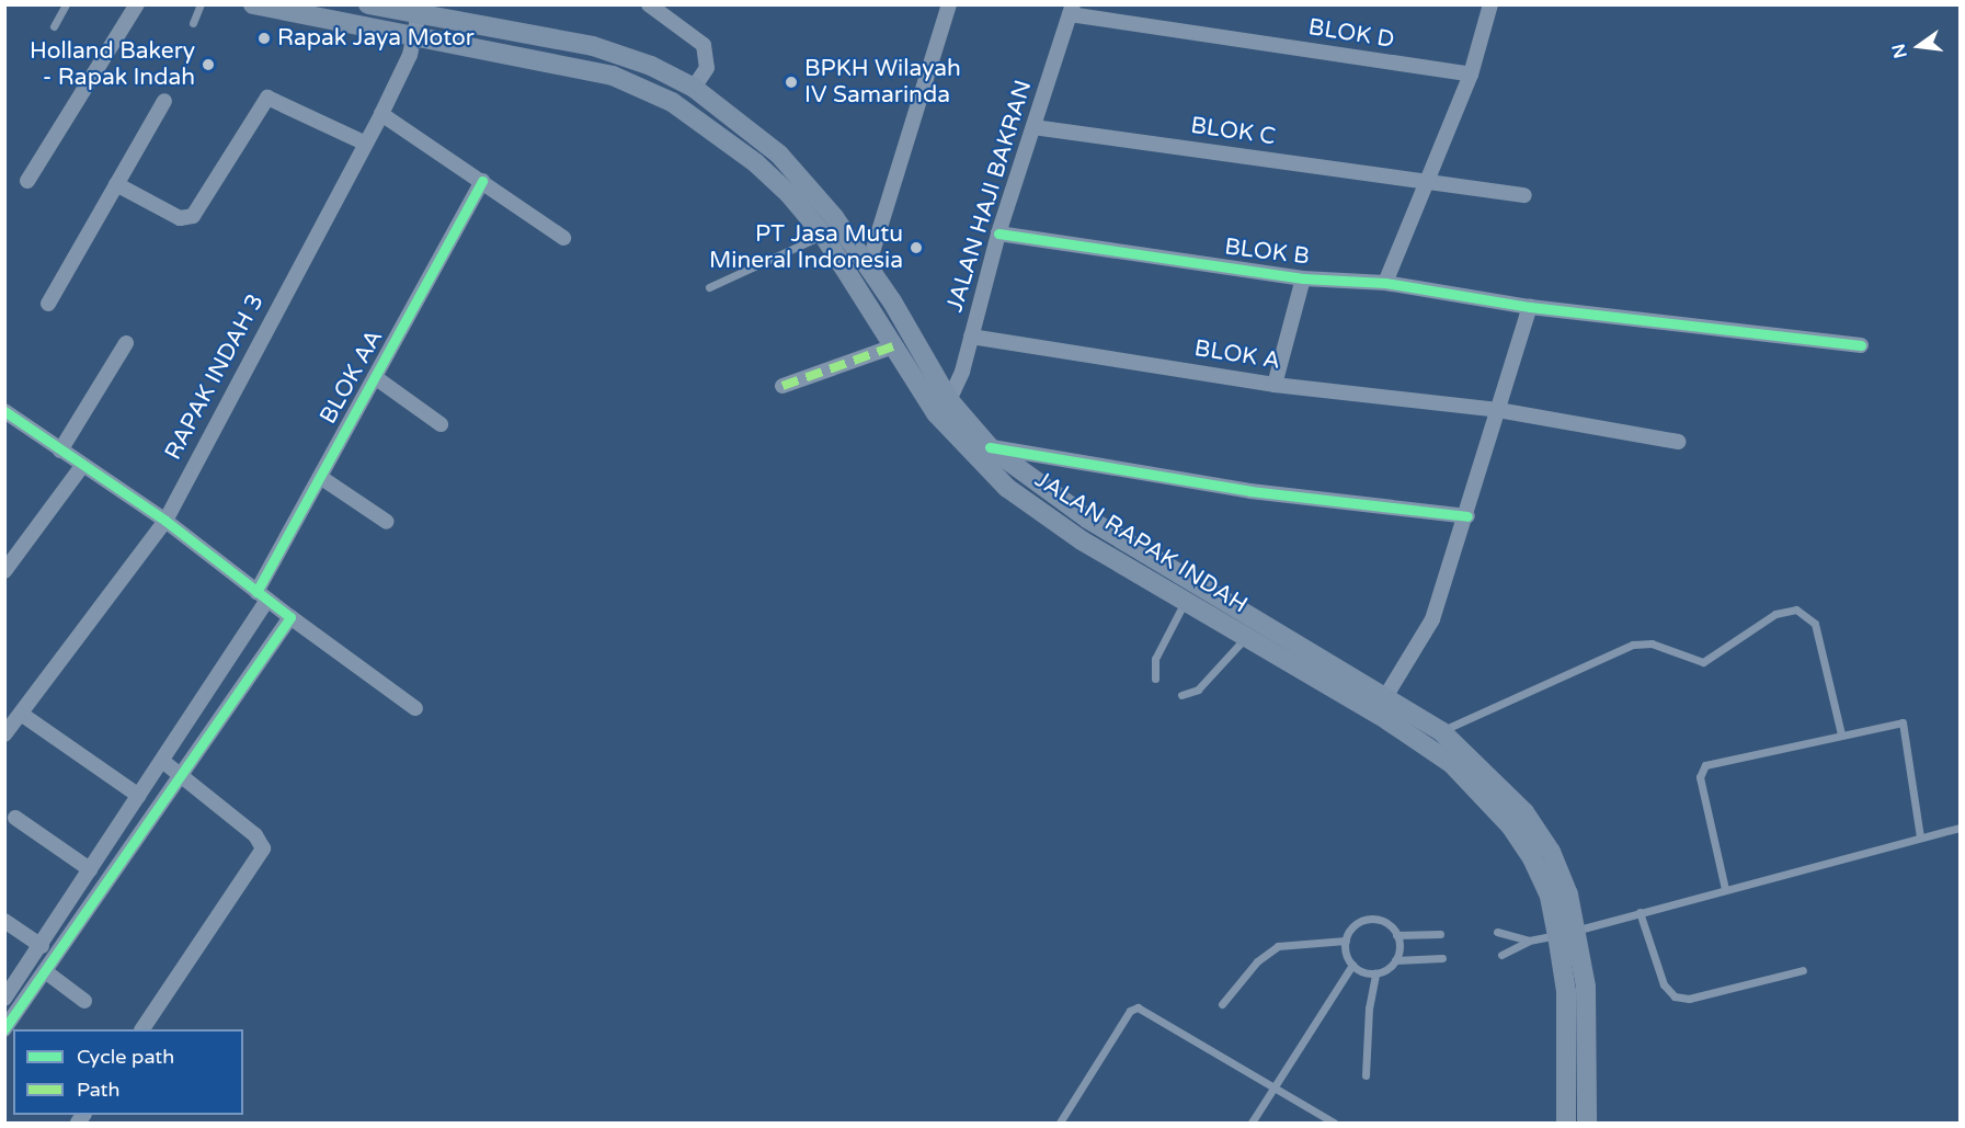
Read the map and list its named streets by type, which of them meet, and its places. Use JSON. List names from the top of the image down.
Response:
{
  "streets": {
    "main road": ["JALAN RAPAK INDAH"],
    "street": [
      "BLOK D",
      "BLOK C",
      "JALAN HAJI BAKRAN",
      "BLOK B",
      "BLOK A",
      "RAPAK INDAH 3",
      "BLOK AA"
    ]
  },
  "crossings": [
    ["BLOK D", "JALAN HAJI BAKRAN"],
    ["BLOK C", "JALAN HAJI BAKRAN"],
    ["JALAN HAJI BAKRAN", "BLOK B"],
    ["JALAN HAJI BAKRAN", "BLOK A"],
    ["JALAN HAJI BAKRAN", "JALAN RAPAK INDAH"],
    ["RAPAK INDAH 3", "JALAN RAPAK INDAH"]
  ],
  "places": [
    "Rapak Jaya Motor",
    "Holland Bakery - Rapak Indah",
    "BPKH Wilayah IV Samarinda",
    "PT Jasa Mutu Mineral Indonesia"
  ],
  "legend": ["Cycle path", "Path"],
  "north": "left"
}
